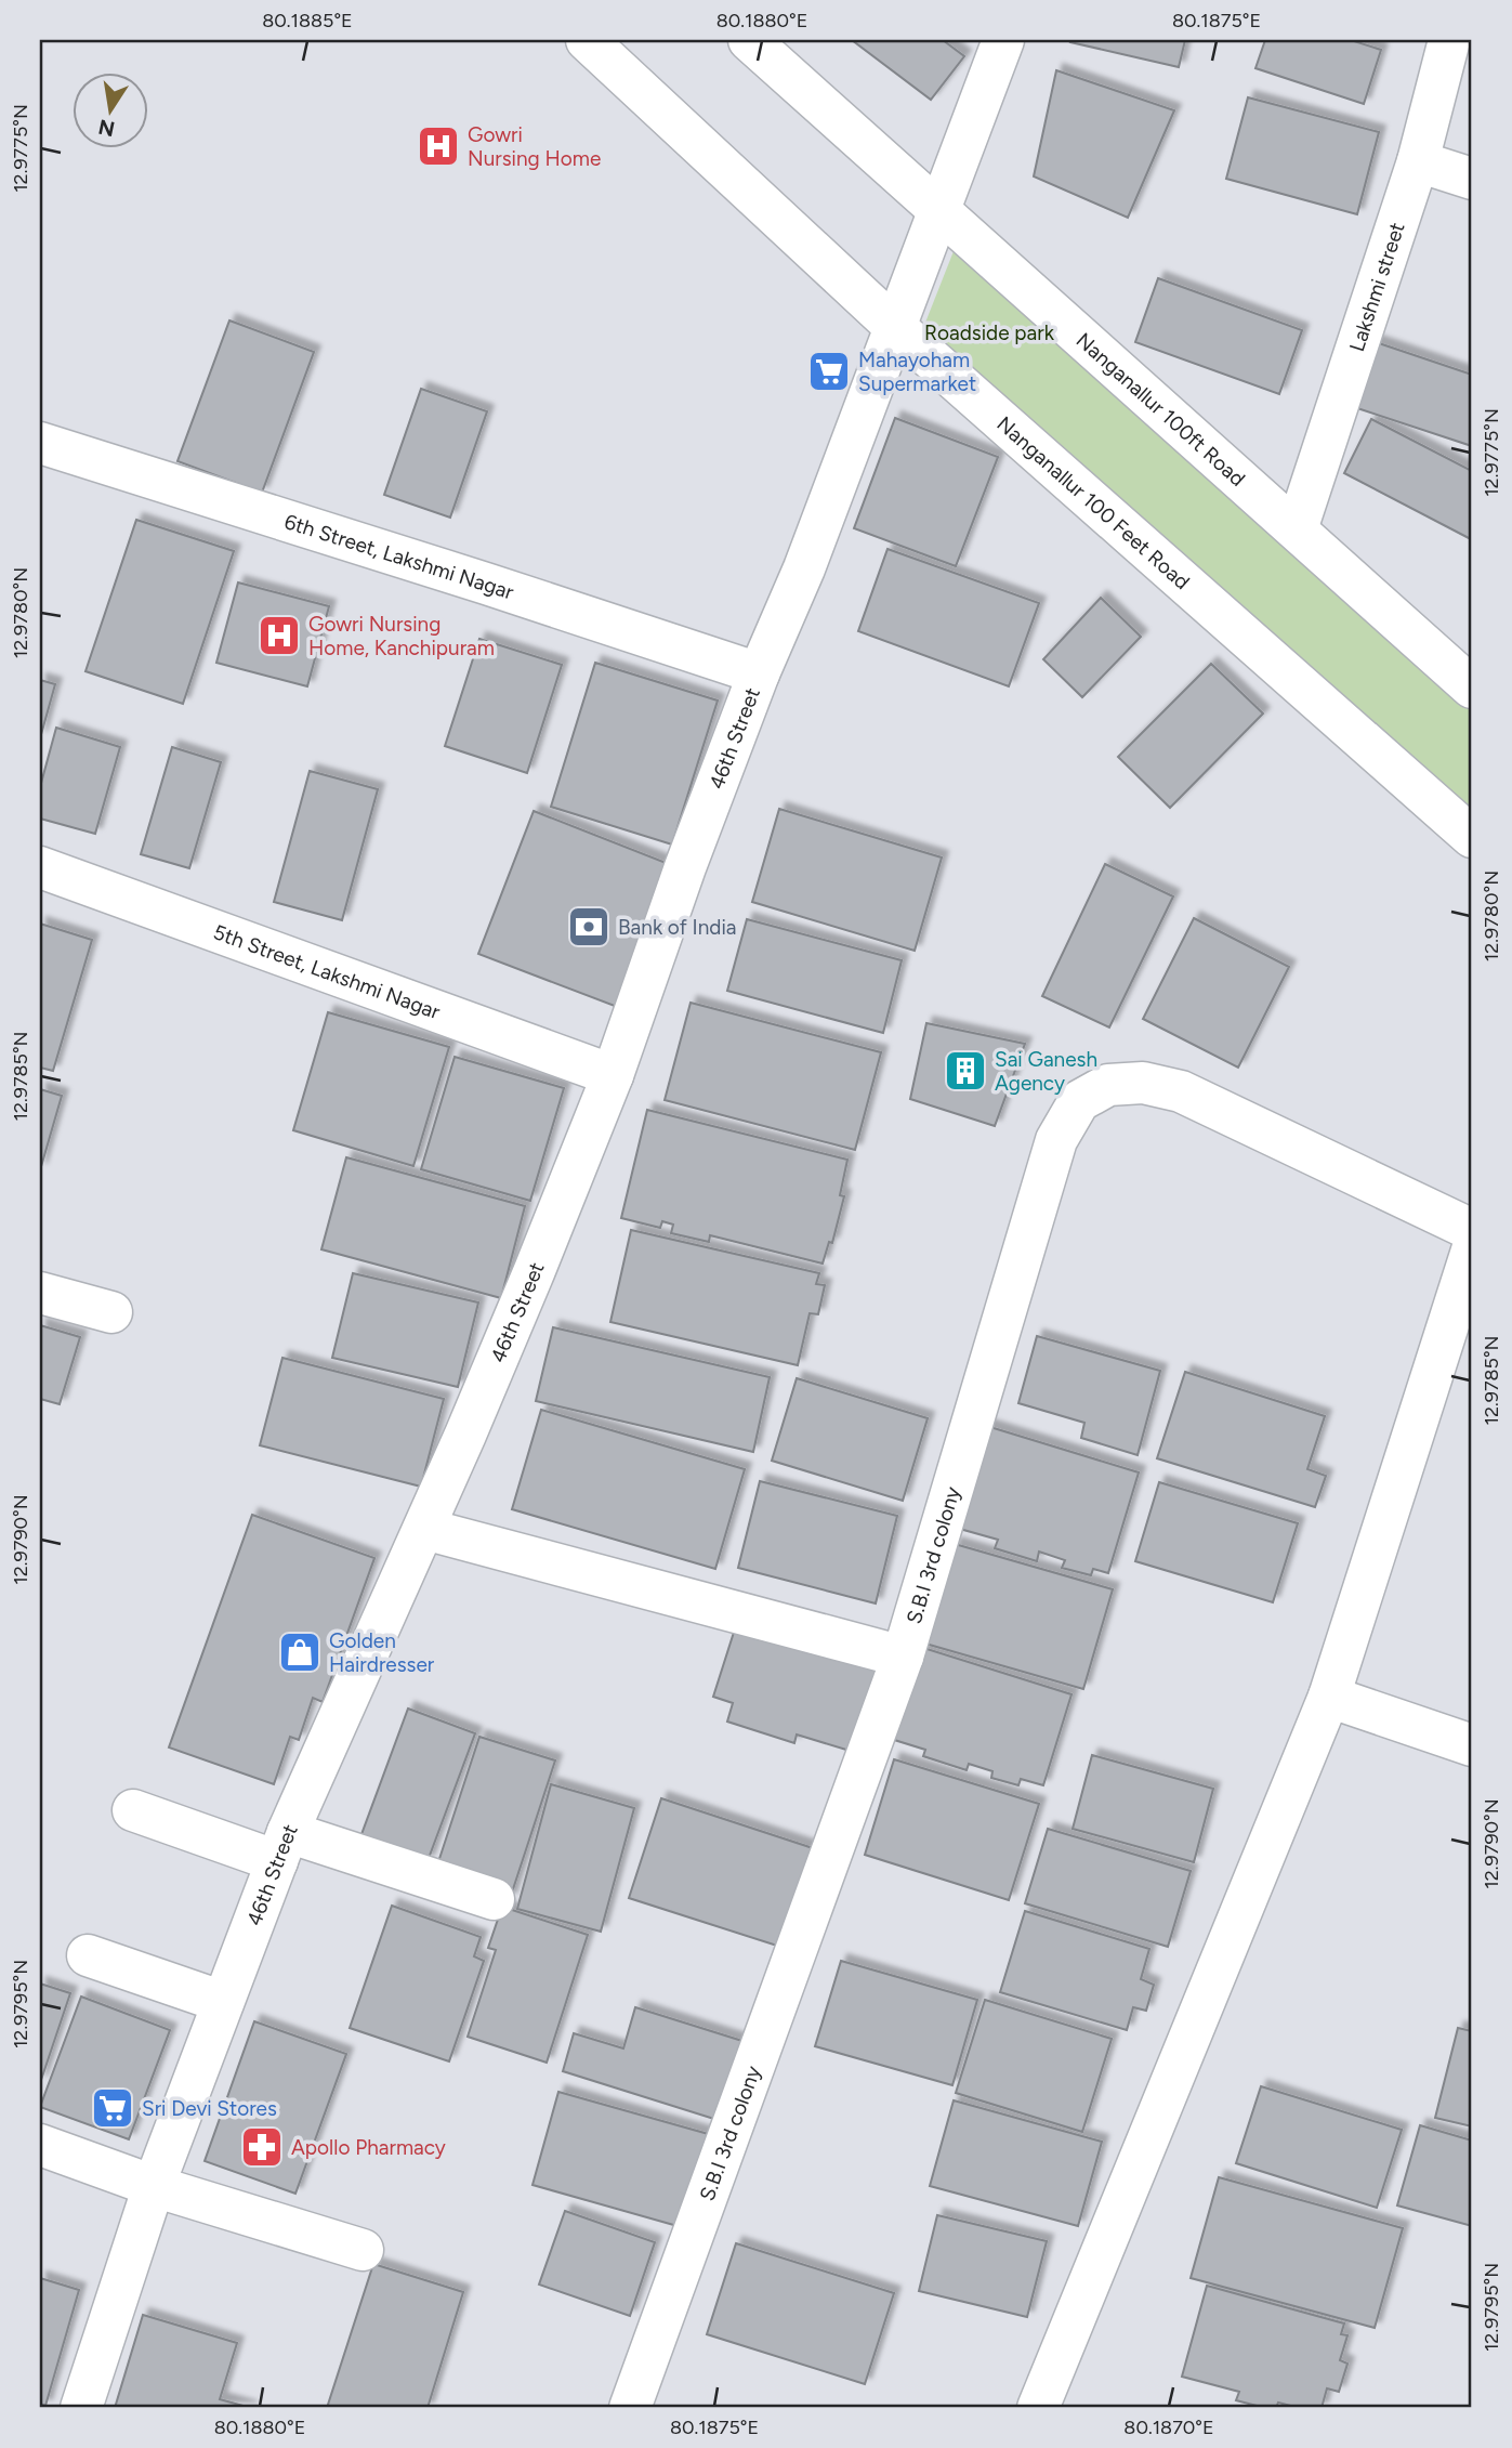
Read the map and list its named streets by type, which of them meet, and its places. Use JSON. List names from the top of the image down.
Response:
{
  "streets": {
    "street": [
      "Lakshmi street",
      "Nanganallur 100ft Road",
      "Nanganallur 100 Feet Road",
      "6th Street, Lakshmi Nagar",
      "46th Street",
      "5th Street, Lakshmi Nagar",
      "S.B.I 3rd colony"
    ]
  },
  "crossings": [
    ["Lakshmi street", "Nanganallur 100ft Road"],
    ["Nanganallur 100ft Road", "46th Street"],
    ["Nanganallur 100 Feet Road", "46th Street"],
    ["6th Street, Lakshmi Nagar", "46th Street"],
    ["46th Street", "5th Street, Lakshmi Nagar"]
  ],
  "parks": ["Roadside park"],
  "places": {
    "hospital": ["Gowri Nursing Home", "Gowri Nursing Home, Kanchipuram"],
    "supermarket": ["Mahayoham Supermarket", "Sri Devi Stores"],
    "bank": ["Bank of India"],
    "building": ["Sai Ganesh Agency"],
    "shop": ["Golden Hairdresser"],
    "pharmacy": ["Apollo Pharmacy"]
  },
  "north": "bottom",
  "coordinates": [
    "80.1885°E",
    "80.1880°E",
    "80.1875°E",
    "12.9775°N",
    "12.9780°N",
    "12.9785°N",
    "12.9790°N",
    "12.9795°N",
    "80.1870°E"
  ]
}
